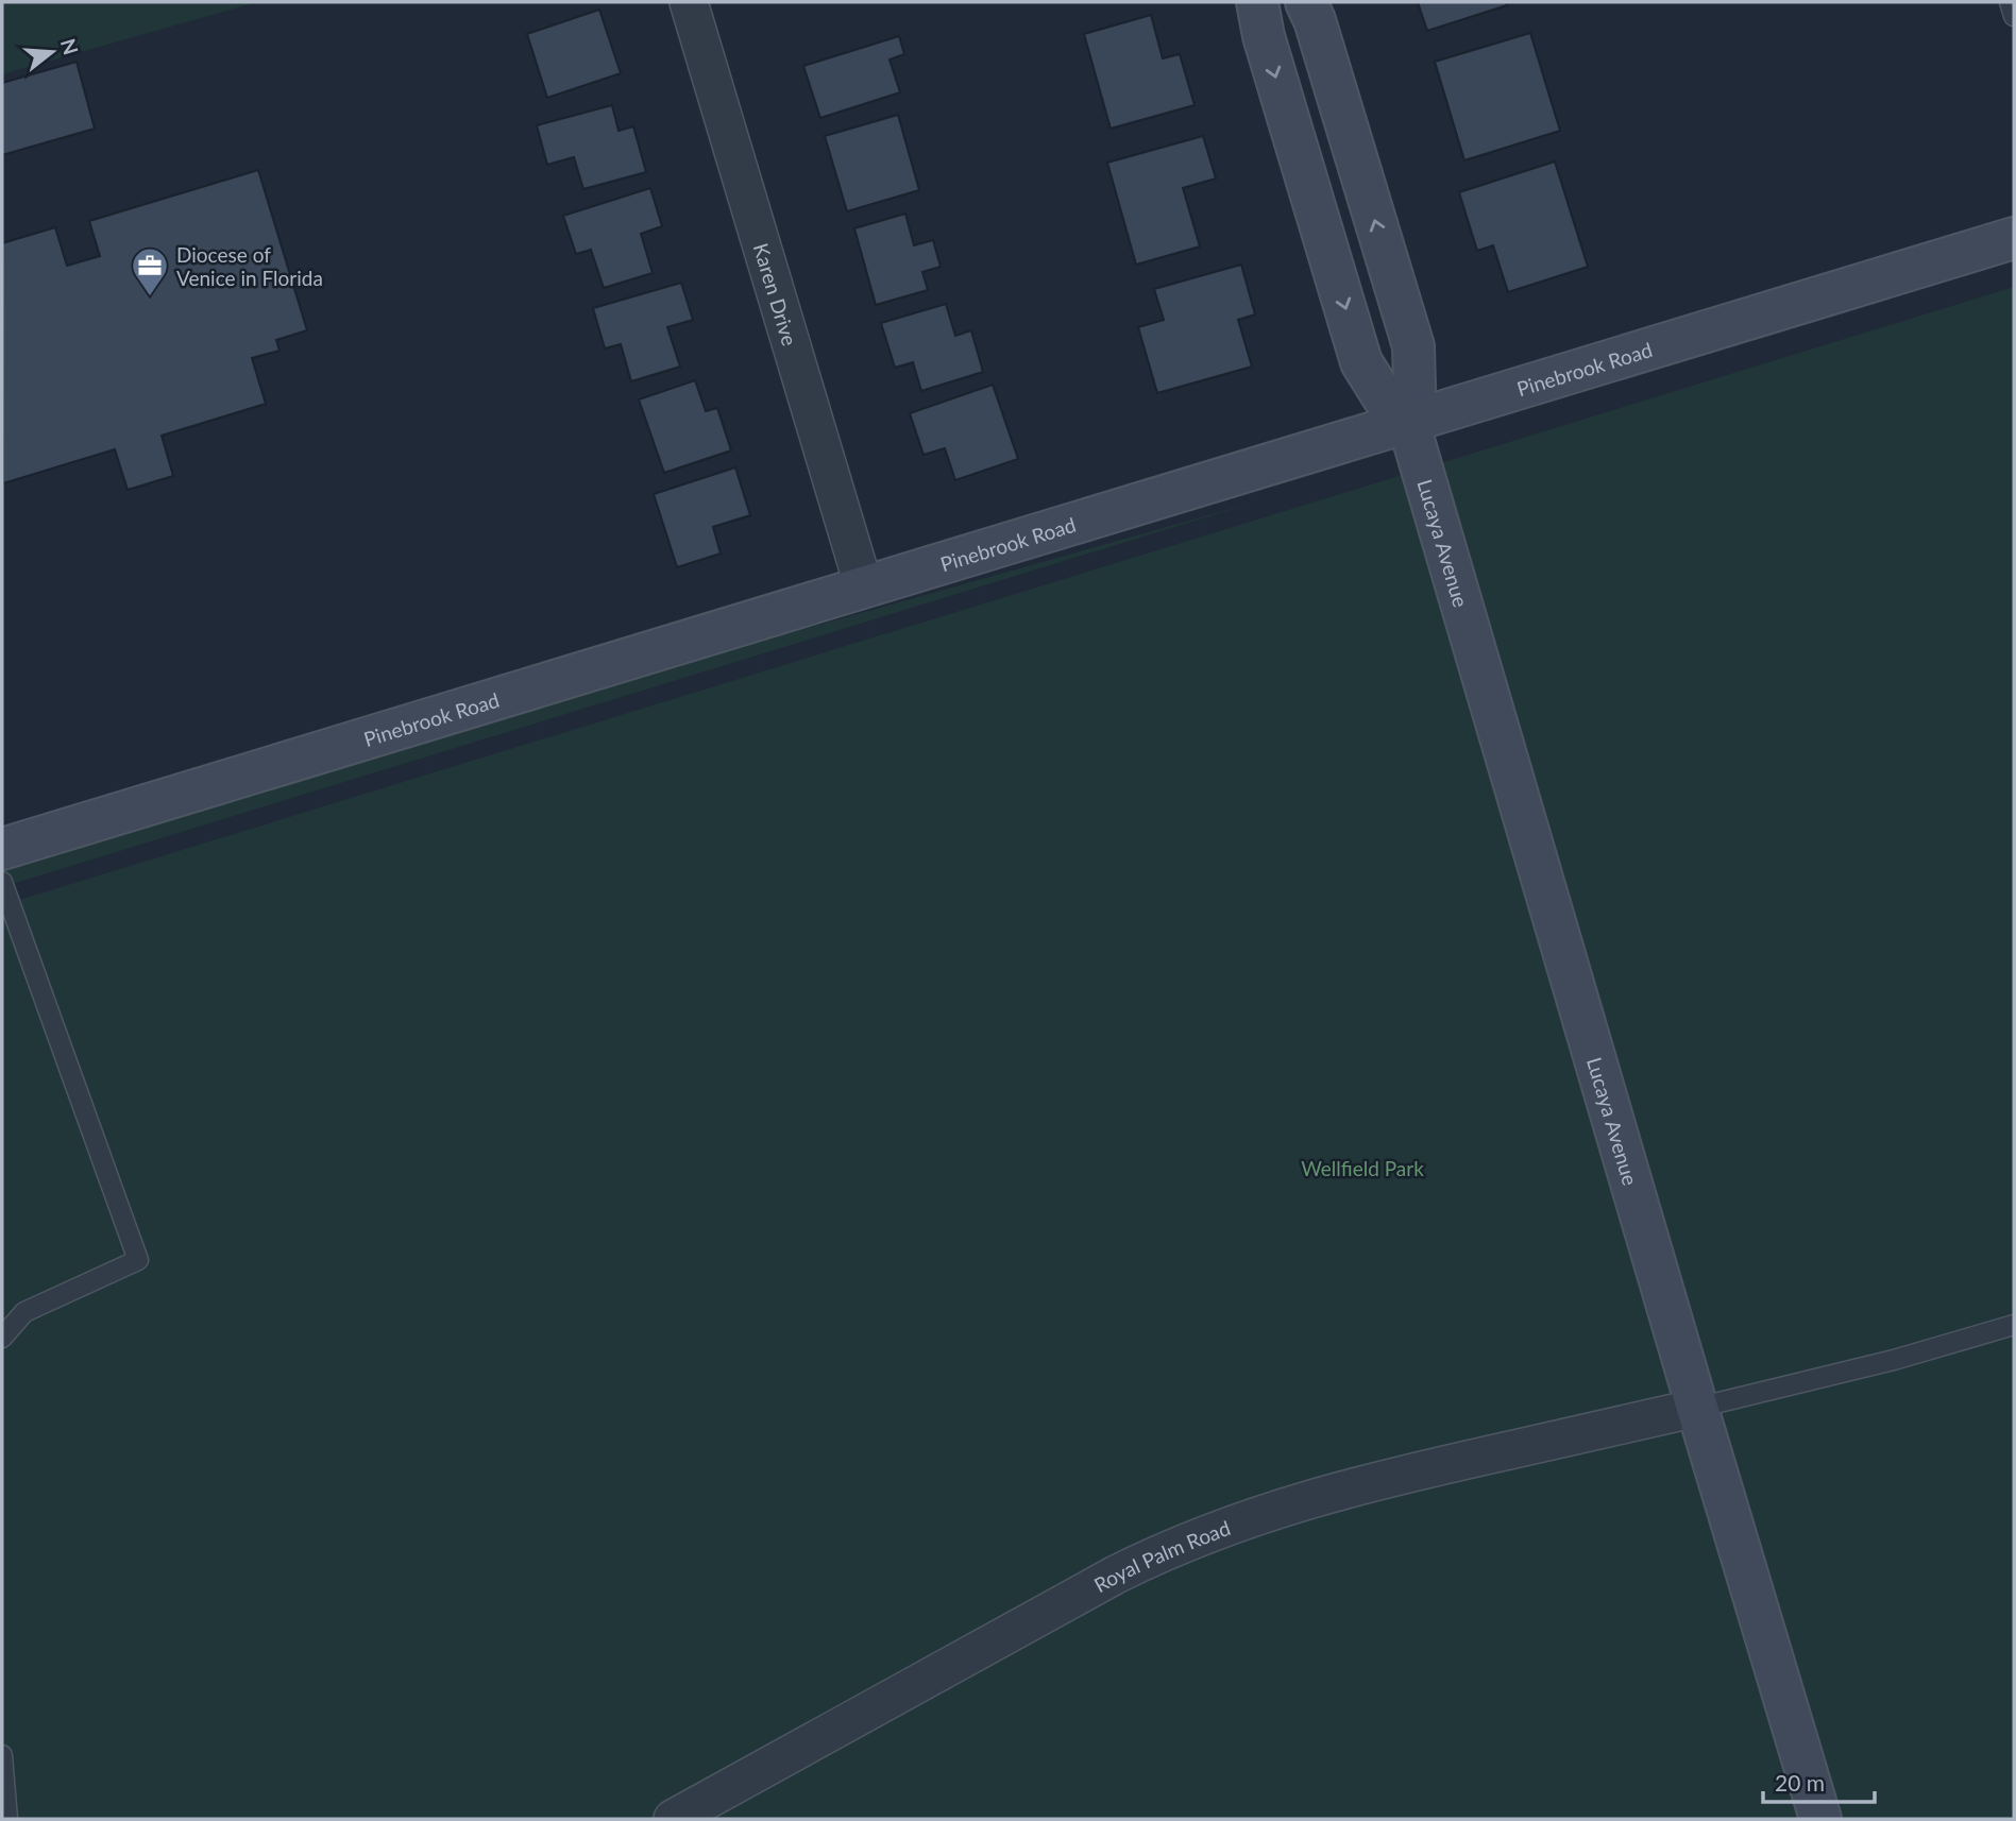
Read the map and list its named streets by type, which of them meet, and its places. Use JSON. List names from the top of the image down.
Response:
{
  "streets": {
    "street": [
      "Karen Drive",
      "Pinebrook Road",
      "Lucaya Avenue",
      "Royal Palm Road"
    ]
  },
  "crossings": [
    ["Karen Drive", "Pinebrook Road"],
    ["Pinebrook Road", "Lucaya Avenue"],
    ["Lucaya Avenue", "Royal Palm Road"]
  ],
  "parks": ["Wellfield Park"],
  "places": {
    "office": ["Diocese of Venice in Florida"]
  },
  "scale_bar": "20 m",
  "north": "right"
}
